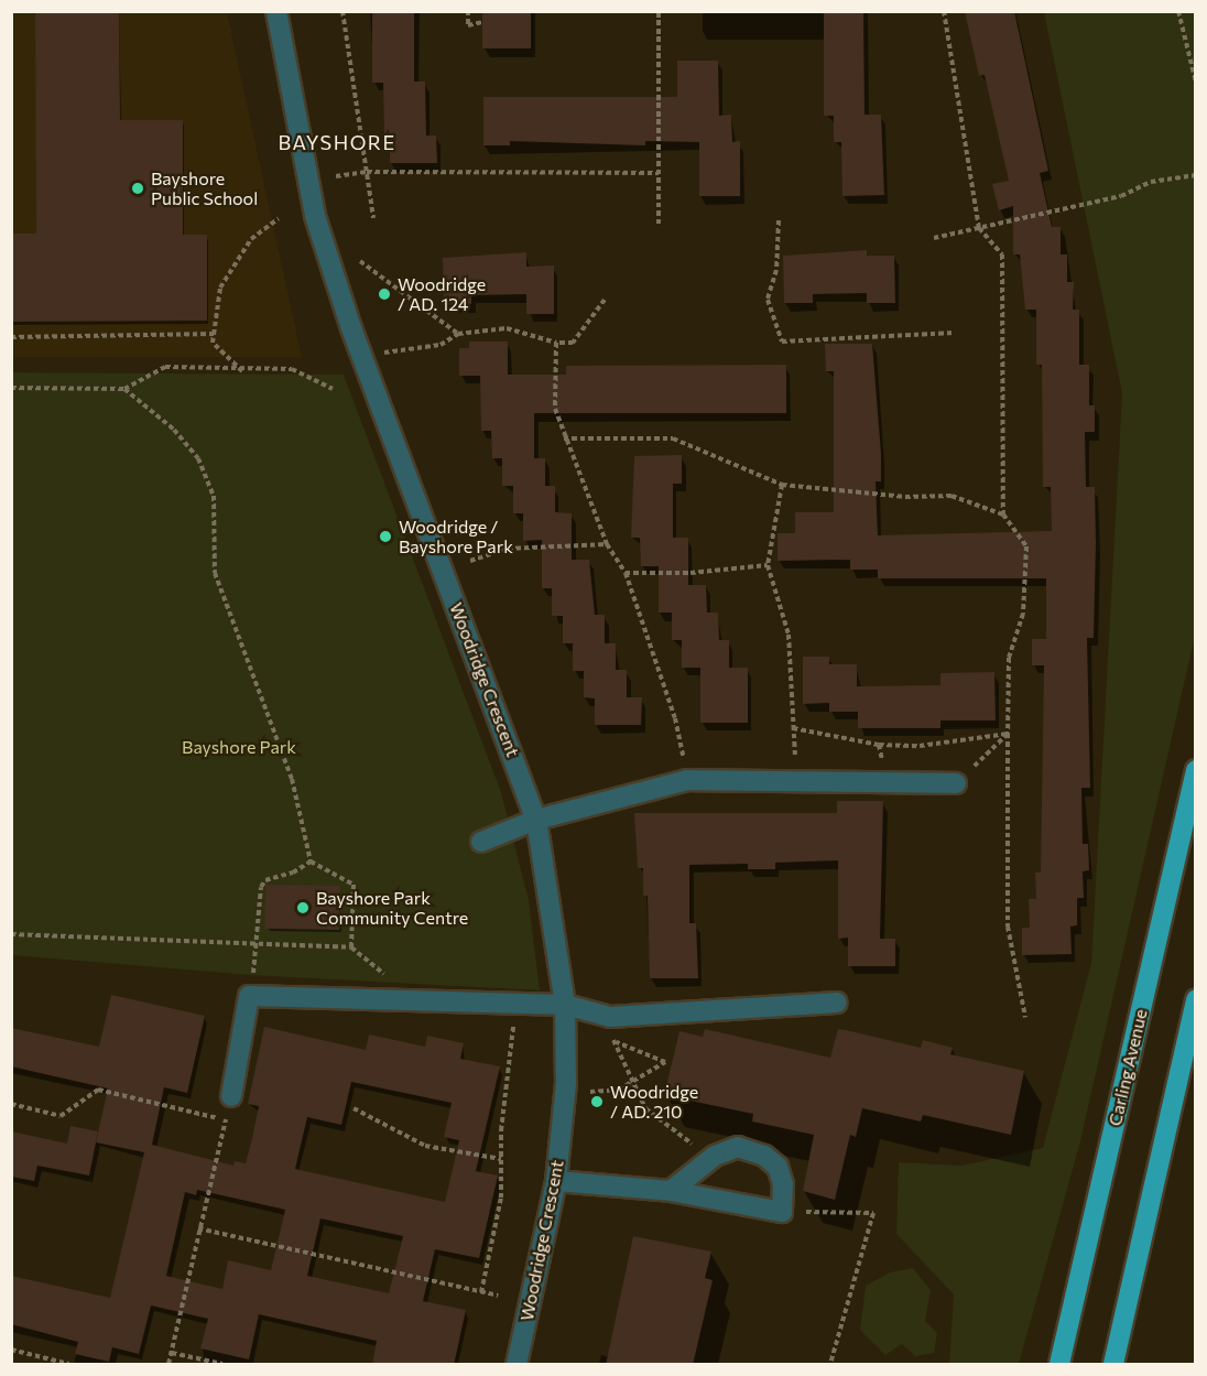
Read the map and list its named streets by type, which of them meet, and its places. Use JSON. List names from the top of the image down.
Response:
{
  "streets": {
    "main road": ["Carling Avenue"],
    "street": ["Woodridge Crescent"]
  },
  "districts": ["BAYSHORE"],
  "parks": ["Bayshore Park"],
  "places": [
    "Bayshore Public School",
    "Woodridge / AD. 124",
    "Woodridge / Bayshore Park",
    "Bayshore Park Community Centre",
    "Woodridge / AD. 210"
  ]
}
